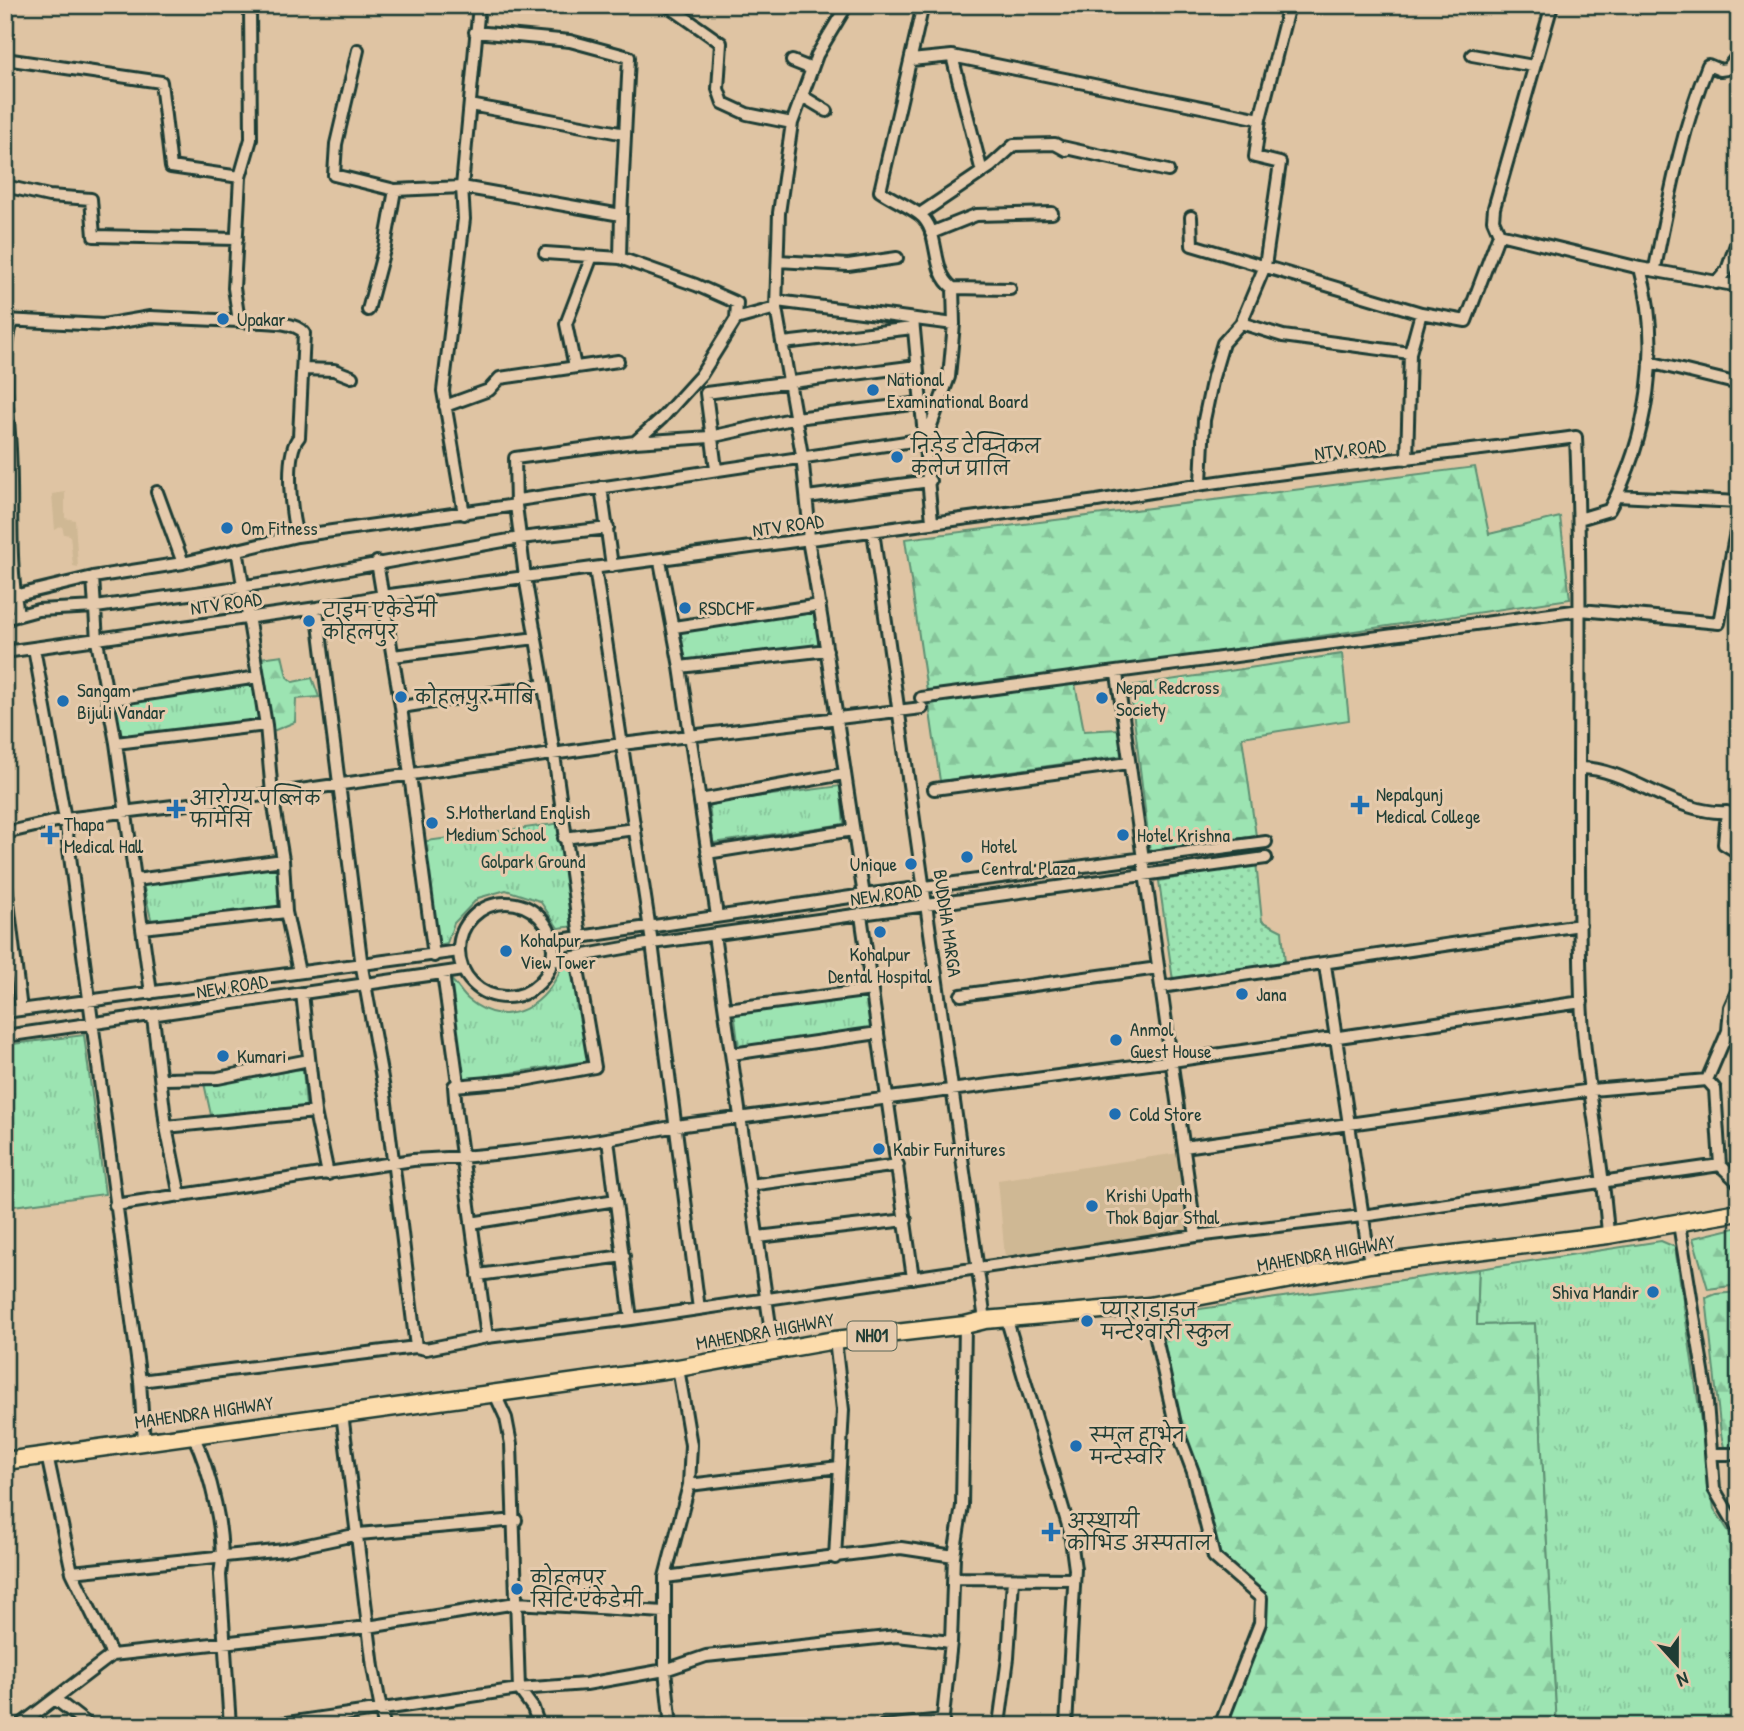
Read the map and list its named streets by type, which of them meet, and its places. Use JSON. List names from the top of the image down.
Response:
{
  "streets": {
    "highway": ["MAHENDRA HIGHWAY", "NH01"],
    "street": ["NTV ROAD", "NEW ROAD", "BUDDHA MARGA"]
  },
  "crossings": [
    ["NTV ROAD", "BUDDHA MARGA"],
    ["NEW ROAD", "BUDDHA MARGA"],
    ["BUDDHA MARGA", "MAHENDRA HIGHWAY"]
  ],
  "parks": ["Golpark Ground"],
  "places": {
    "other": [
      "Upakar",
      "National Examinational Board",
      "निडेड टेक्निकल कलेज प्रालि",
      "Om Fitness",
      "RSDCMF",
      "टाइम एकेडेमी कोहलपुर",
      "कोहलपुर माबि",
      "Nepal Redcross Society",
      "Sangam Bijuli Vandar",
      "S.Motherland English Medium School",
      "Hotel Krishna",
      "Hotel Central Plaza",
      "Unique",
      "Kohalpur Dental Hospital",
      "Kohalpur View Tower",
      "Jana",
      "Anmol Guest House",
      "Kumari",
      "Cold Store",
      "Kabir Furnitures",
      "Krishi Upath Thok Bajar Sthal",
      "Shiva Mandir",
      "प्याराडाइज मन्टेश्वारी स्कुल",
      "स्मल हाभेन मन्टेस्वरि",
      "कोहलपुर सिटि एकेडेमी"
    ],
    "health": [
      "Nepalgunj Medical College",
      "आरोग्य पब्लिक फार्मेसि",
      "Thapa Medical Hall",
      "अस्थायी कोभिड अस्पताल"
    ]
  },
  "north": "bottom"
}
